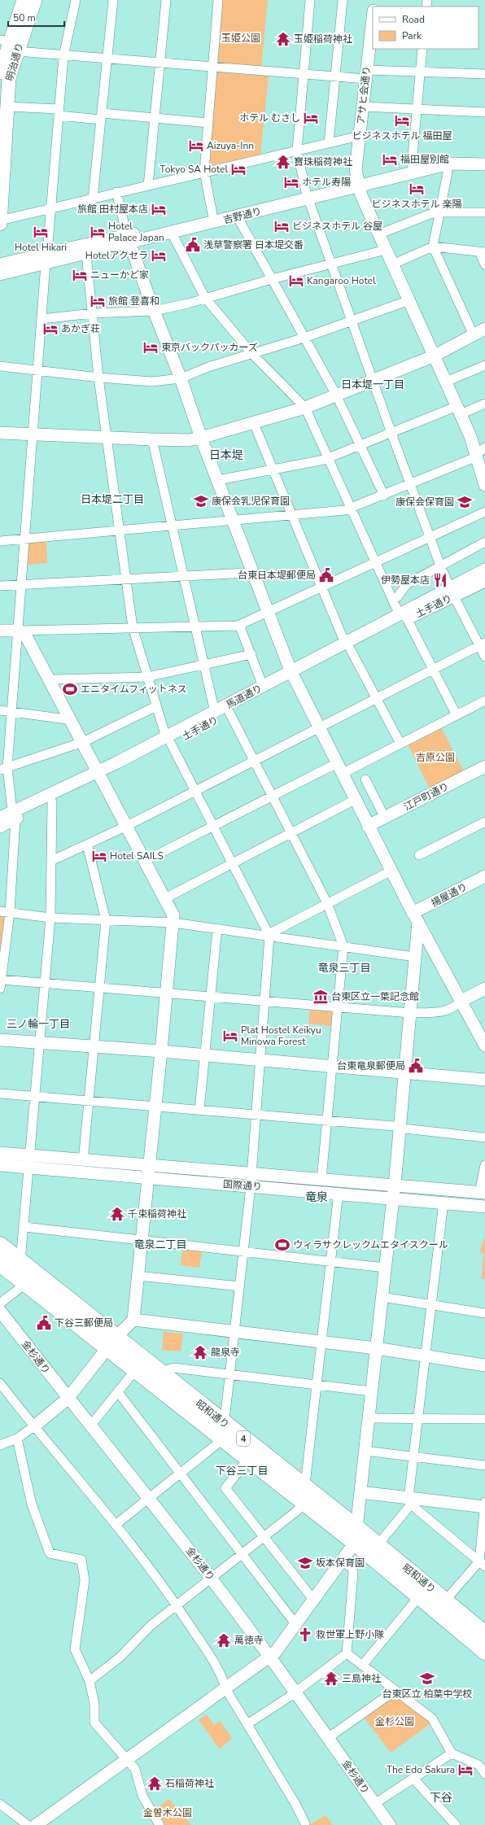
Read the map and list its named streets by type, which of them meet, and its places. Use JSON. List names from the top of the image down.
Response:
{
  "streets": {
    "highway": ["昭和通り", "4"],
    "main road": ["明治通り"],
    "street": [
      "アサヒ会通り",
      "吉野通り",
      "土手通り",
      "馬道通り",
      "江戸町通り",
      "揚屋通り",
      "国際通り",
      "金杉通り"
    ]
  },
  "crossings": [
    ["アサヒ会通り", "吉野通り"],
    ["土手通り", "馬道通り"]
  ],
  "districts": [
    "日本堤一丁目",
    "日本堤",
    "日本堤二丁目",
    "竜泉三丁目",
    "三ノ輪一丁目",
    "竜泉",
    "竜泉二丁目",
    "下谷三丁目",
    "下谷"
  ],
  "parks": [
    "玉姫公園",
    "吉原公園",
    "金杉公園",
    "金曽木公園"
  ],
  "places": {
    "temple": [
      "玉姫稲荷神社",
      "寶珠稲荷神社",
      "千束稲荷神社",
      "龍泉寺",
      "萬徳寺",
      "三島神社",
      "石稲荷神社"
    ],
    "hotel": [
      "ホテル むさし",
      "ビジネスホテル 福田屋",
      "Aizuya-Inn",
      "福田屋別館",
      "Tokyo SA Hotel",
      "ホテル寿陽",
      "ビジネスホテル 楽陽",
      "旅館 田村屋本店",
      "ビジネスホテル 谷屋",
      "Hotel Hikari",
      "Hotel Palace Japan",
      "Hotelアクセラ",
      "ニューかど家",
      "Kangaroo Hotel",
      "旅館 登喜和",
      "あかぎ荘",
      "東京バックパッカーズ",
      "Hotel SAILS",
      "Plat Hostel Keikyu Minowa Forest",
      "The Edo Sakura"
    ],
    "public building": [
      "浅草警察署 日本堤交番",
      "台東日本堤郵便局",
      "台東竜泉郵便局",
      "下谷三郵便局"
    ],
    "school or university": [
      "康保会乳児保育園",
      "康保会保育園",
      "坂本保育園",
      "台東区立 柏葉中学校"
    ],
    "restaurant": ["伊勢屋本店"],
    "sports": ["エニタイムフィットネス", "ウィラサクレックムエタイスクール"],
    "museum": ["台東区立一葉記念館"],
    "church": ["救世軍上野小隊"]
  },
  "legend": ["Road", "Park"],
  "scale_bar": "50 m"
}
